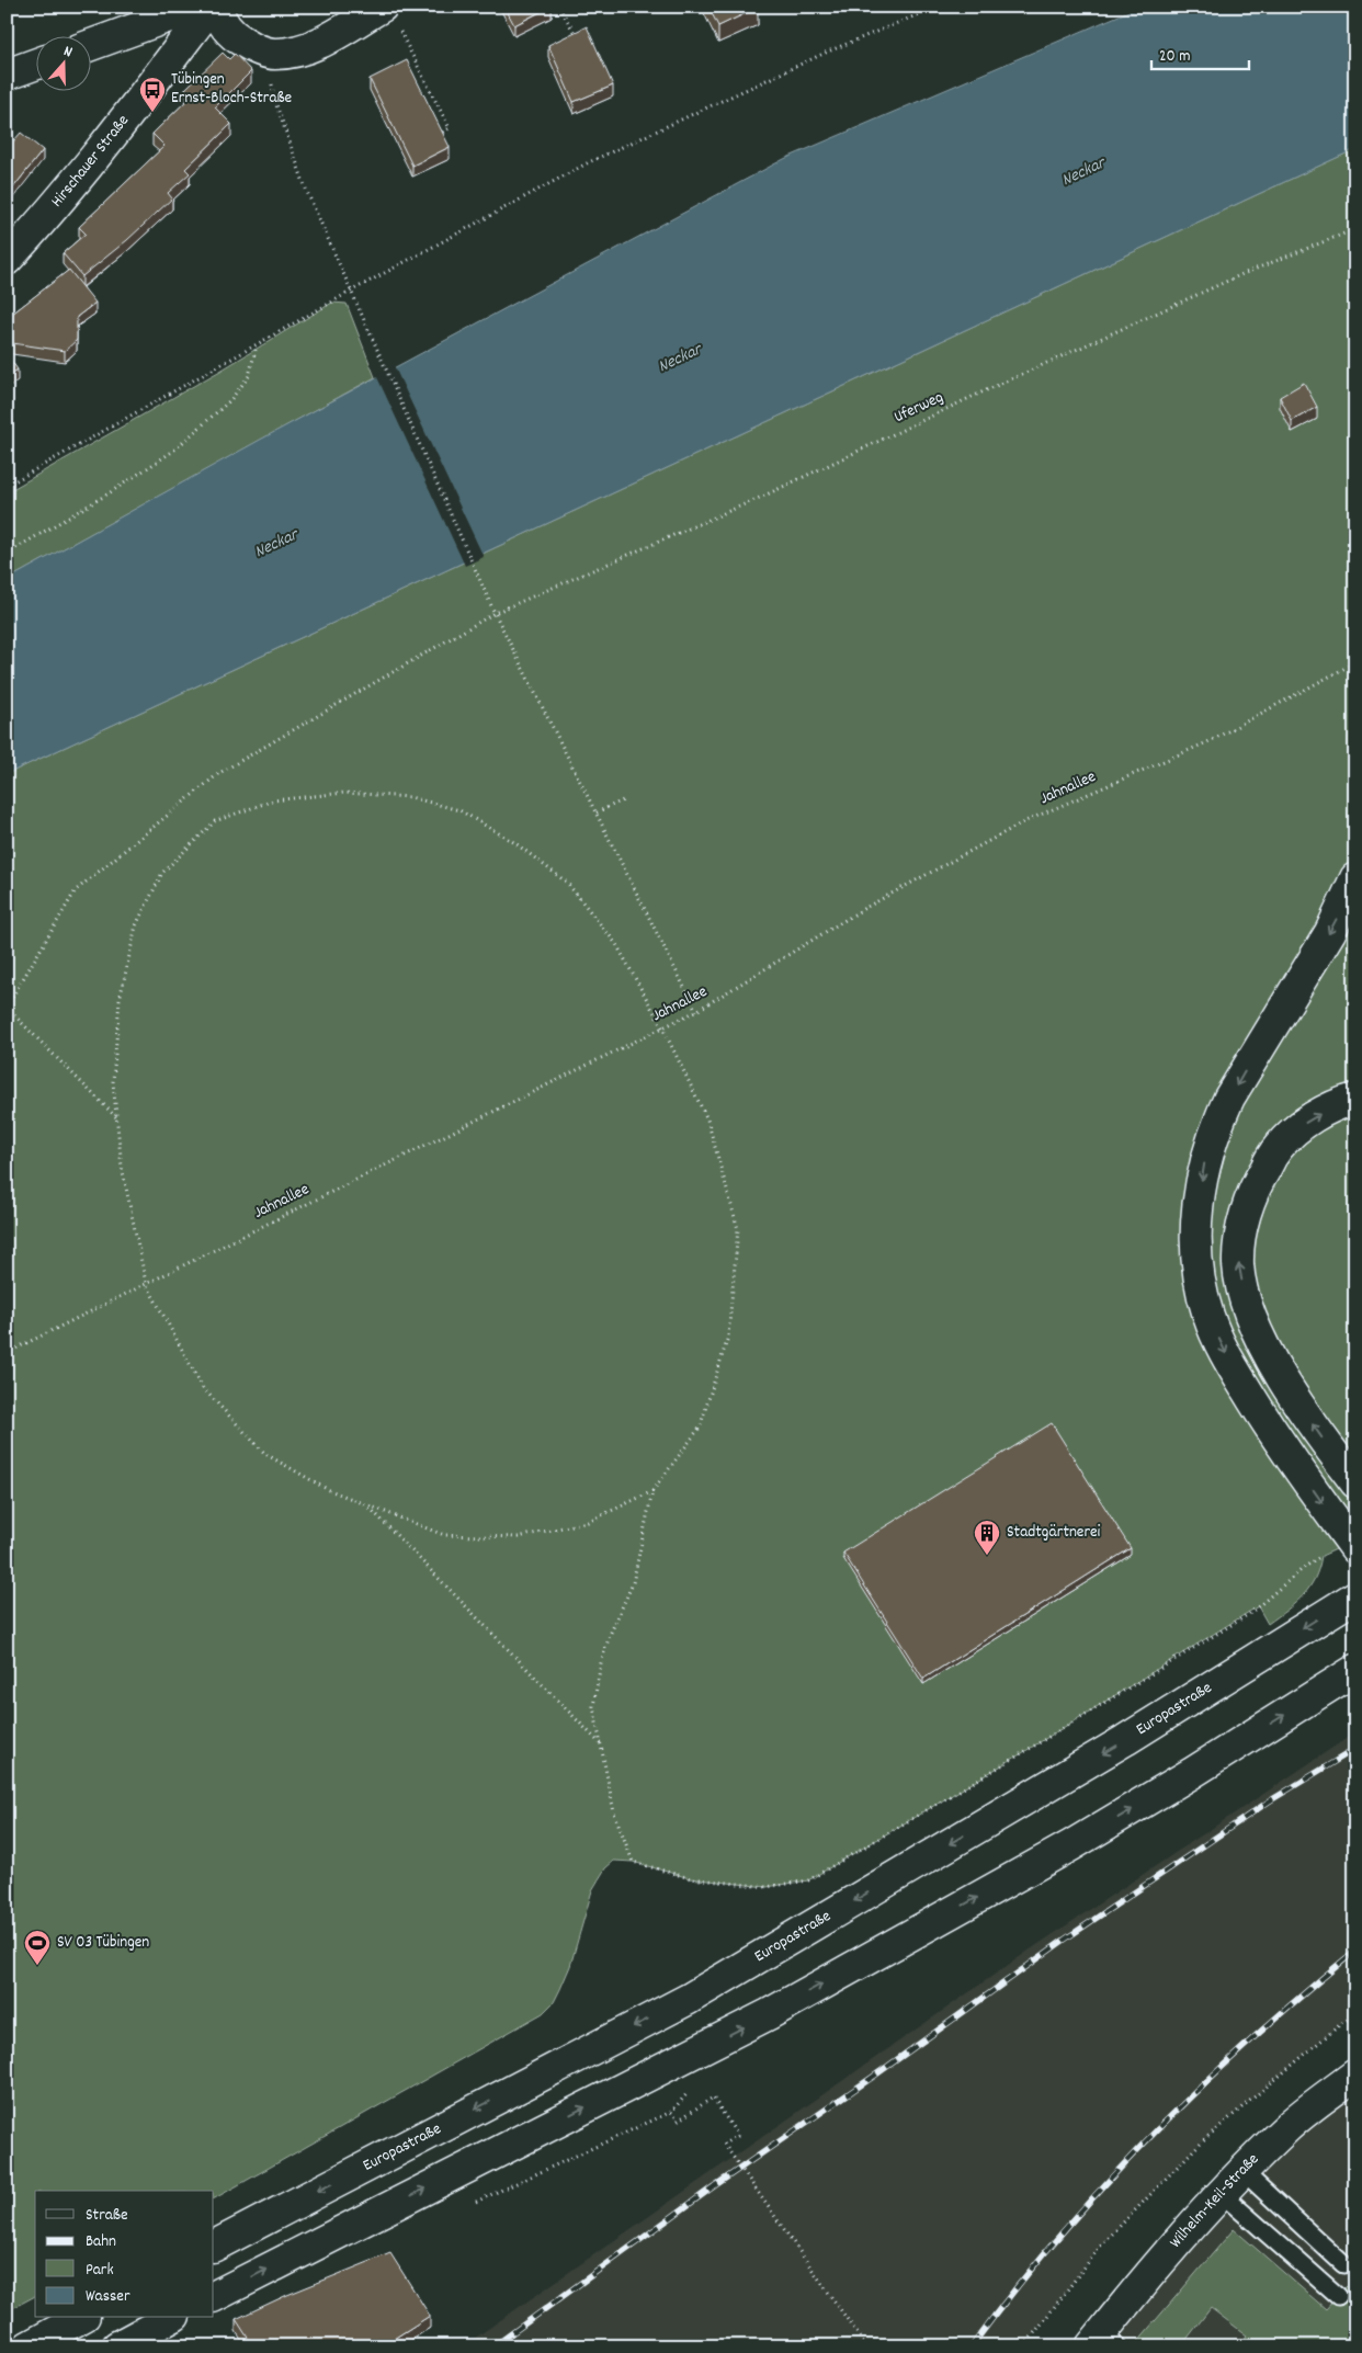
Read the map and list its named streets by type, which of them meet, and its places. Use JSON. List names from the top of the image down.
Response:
{
  "streets": {
    "main road": ["Hirschauer Straße", "Europastraße", "Wilhelm-Keil-Straße"],
    "path": ["Uferweg", "Jahnallee"]
  },
  "water": ["Neckar"],
  "places": {
    "bus stop": ["Tübingen Ernst-Bloch-Straße"],
    "building": ["Stadtgärtnerei"],
    "sports": ["SV 03 Tübingen"]
  },
  "legend": [
    "Straße",
    "Bahn",
    "Park",
    "Wasser"
  ],
  "scale_bar": "20 m",
  "north": "top"
}
